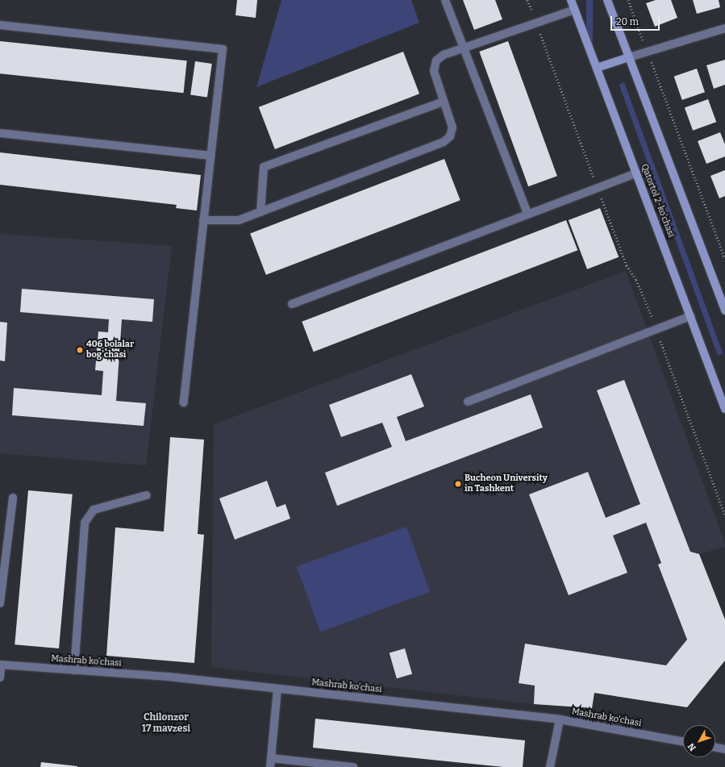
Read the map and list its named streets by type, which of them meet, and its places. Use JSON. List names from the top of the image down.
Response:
{
  "streets": {
    "main road": ["Qatortol 2-ko'chasi"],
    "street": ["Mashrab ko'chasi"]
  },
  "districts": ["Chilonzor 17 mavzesi"],
  "places": ["406 bolalar bog'chasi", "Bucheon University in Tashkent"],
  "scale_bar": "20 m",
  "north": "bottom left"
}
